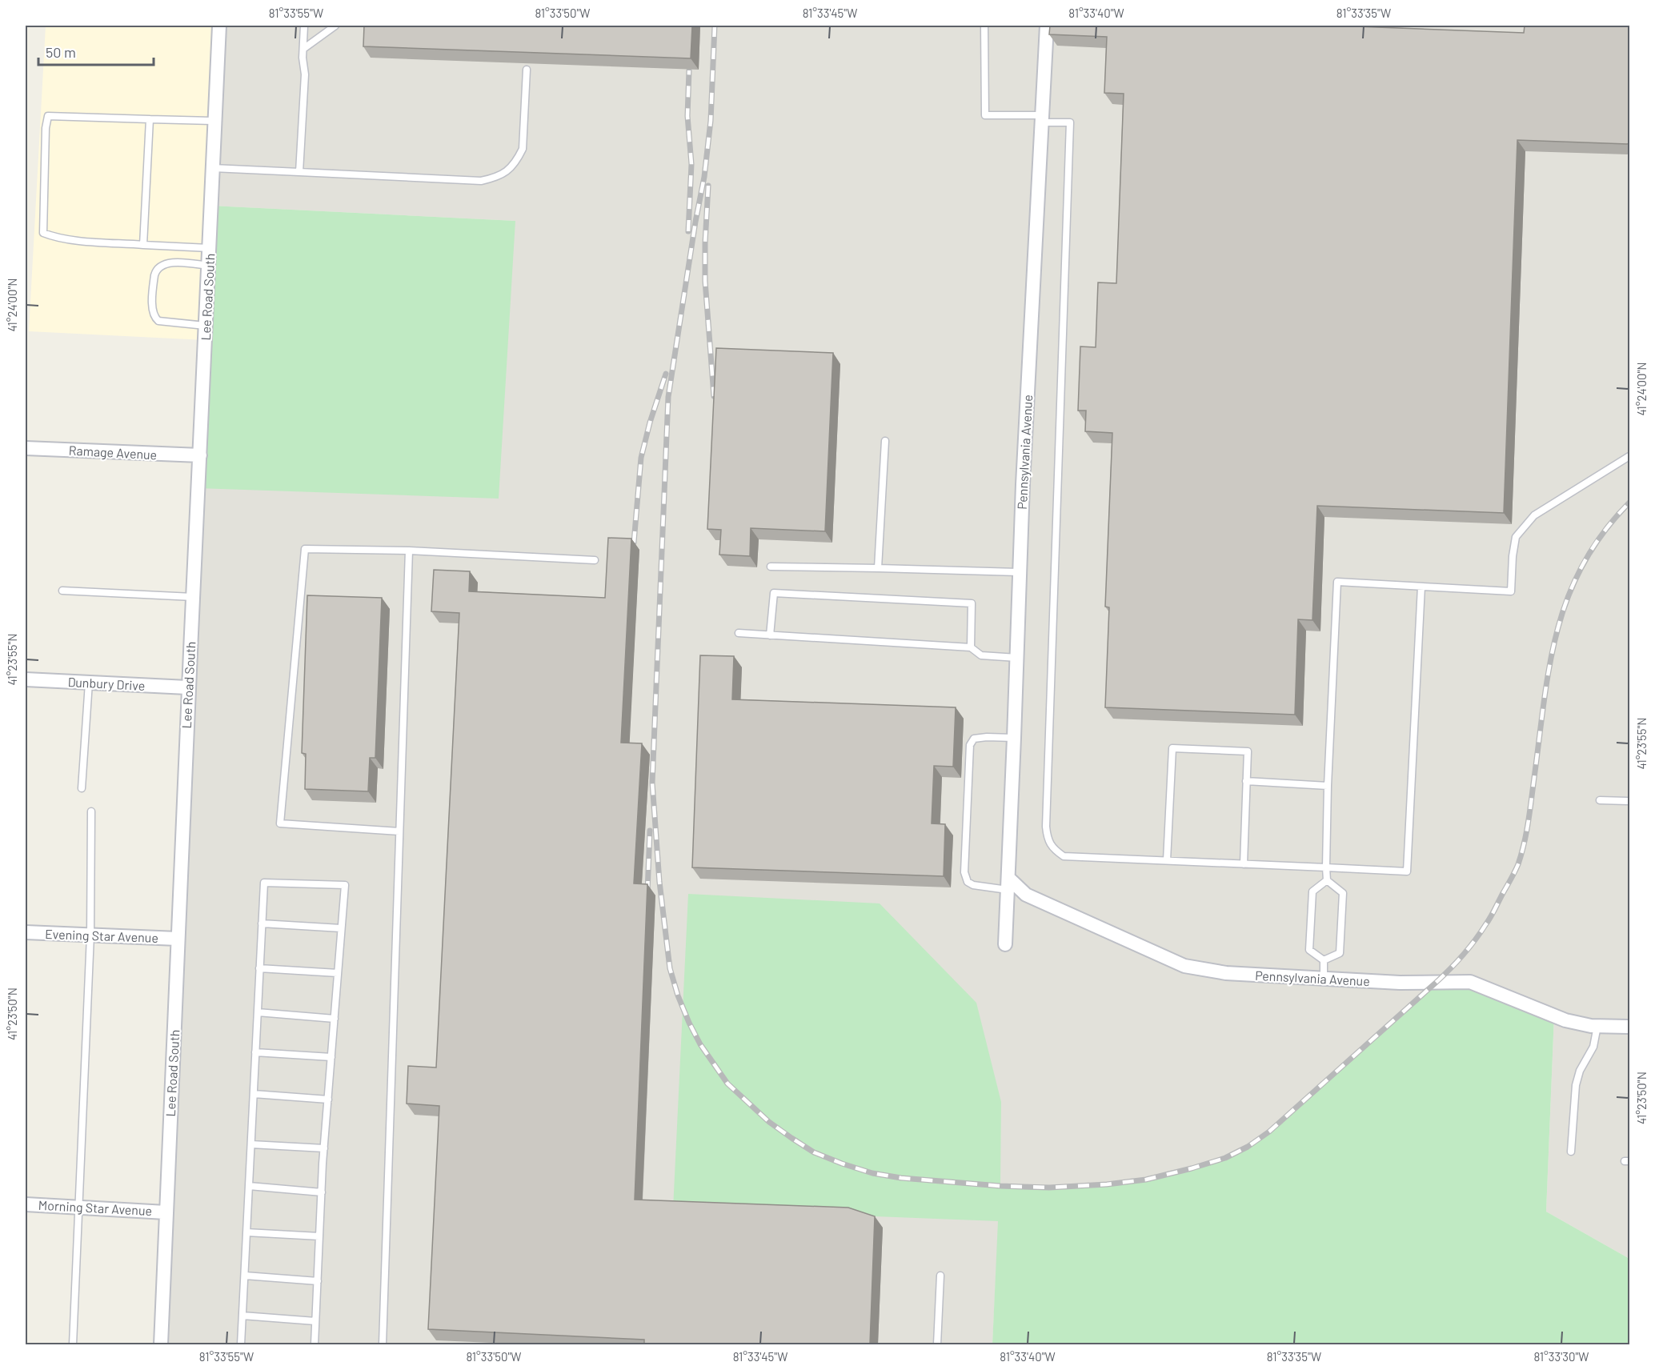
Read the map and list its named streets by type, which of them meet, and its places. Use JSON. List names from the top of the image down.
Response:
{
  "streets": {
    "street": [
      "Lee Road South",
      "Ramage Avenue",
      "Pennsylvania Avenue",
      "Dunbury Drive",
      "Evening Star Avenue",
      "Morning Star Avenue"
    ]
  },
  "crossings": [
    ["Lee Road South", "Ramage Avenue"],
    ["Lee Road South", "Dunbury Drive"],
    ["Lee Road South", "Evening Star Avenue"],
    ["Lee Road South", "Morning Star Avenue"]
  ],
  "scale_bar": "50 m",
  "coordinates": [
    "81°33'55\"W",
    "81°33'50\"W",
    "81°33'45\"W",
    "81°33'40\"W",
    "81°33'35\"W",
    "41°24'00\"N",
    "41°23'55\"N",
    "41°23'50\"N",
    "81°33'30\"W"
  ]
}
